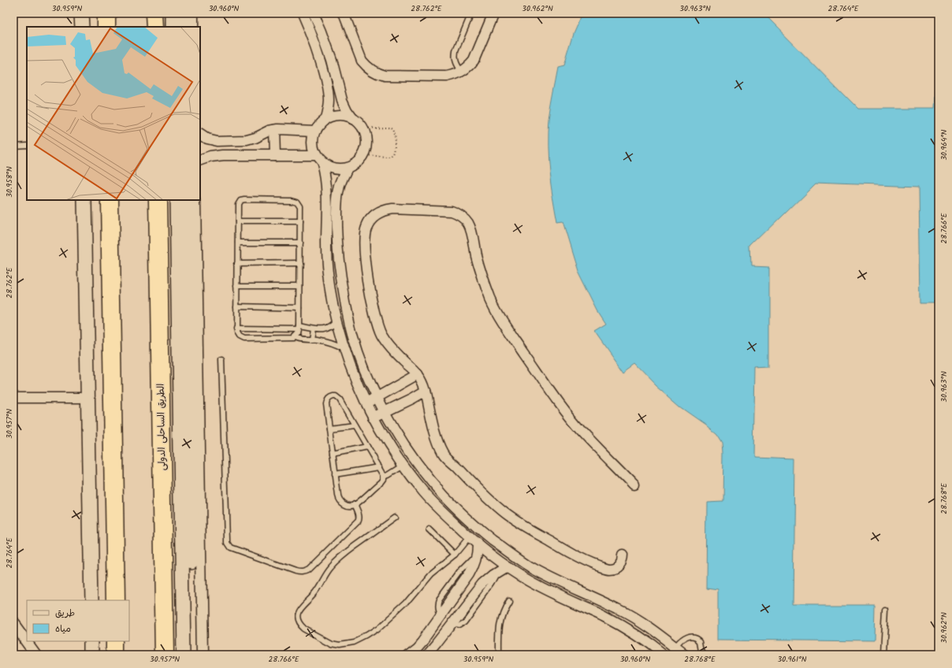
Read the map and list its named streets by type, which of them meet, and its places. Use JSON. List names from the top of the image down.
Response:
{
  "streets": {
    "highway": ["الطريق الساحلى الدولى"]
  },
  "legend": ["طريق", "مياه"],
  "coordinates": [
    "30.959°N",
    "30.960°N",
    "28.762°E",
    "30.962°N",
    "30.963°N",
    "28.764°E",
    "30.964°N",
    "30.958°N",
    "28.766°E",
    "30.957°N",
    "28.768°E",
    "30.961°N"
  ]
}
